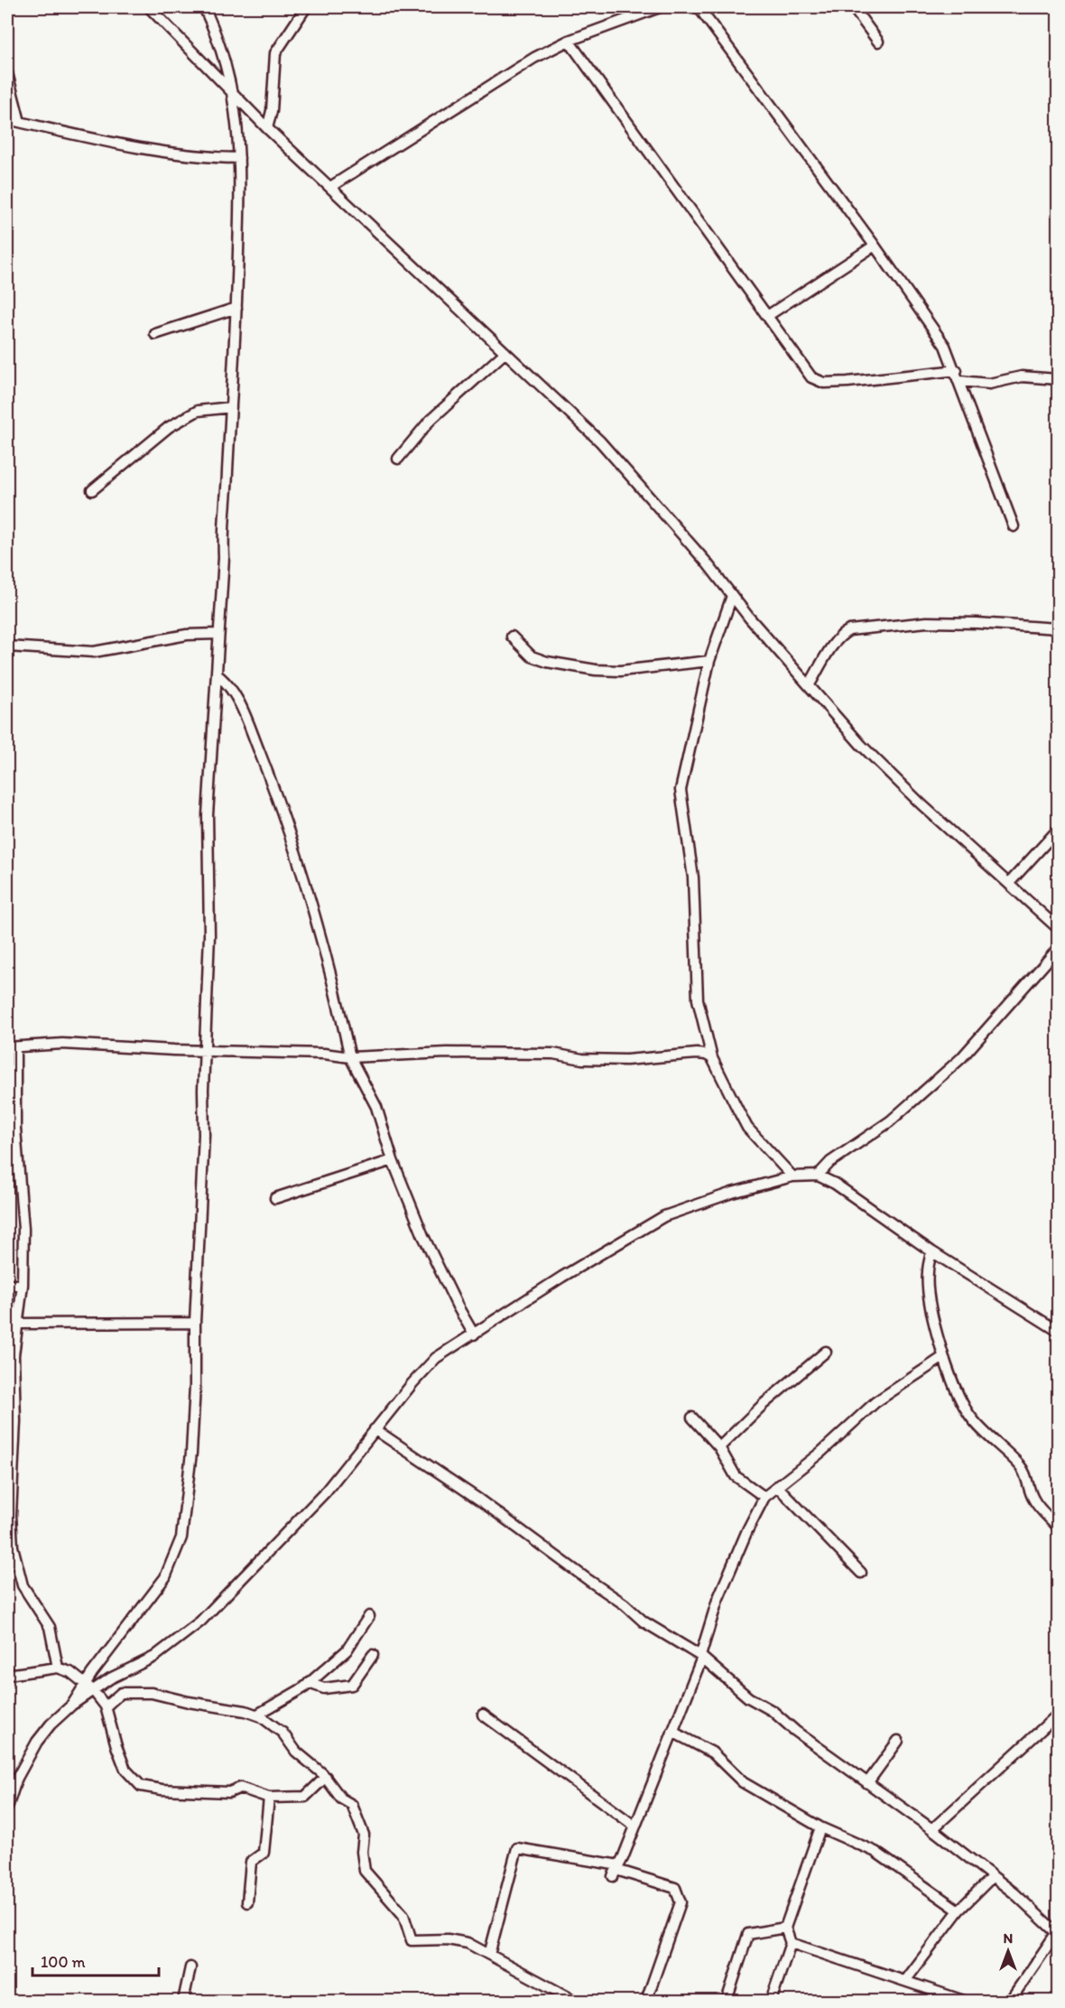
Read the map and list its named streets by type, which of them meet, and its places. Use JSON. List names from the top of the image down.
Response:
{
  "scale_bar": "100 m",
  "north": "top"
}
